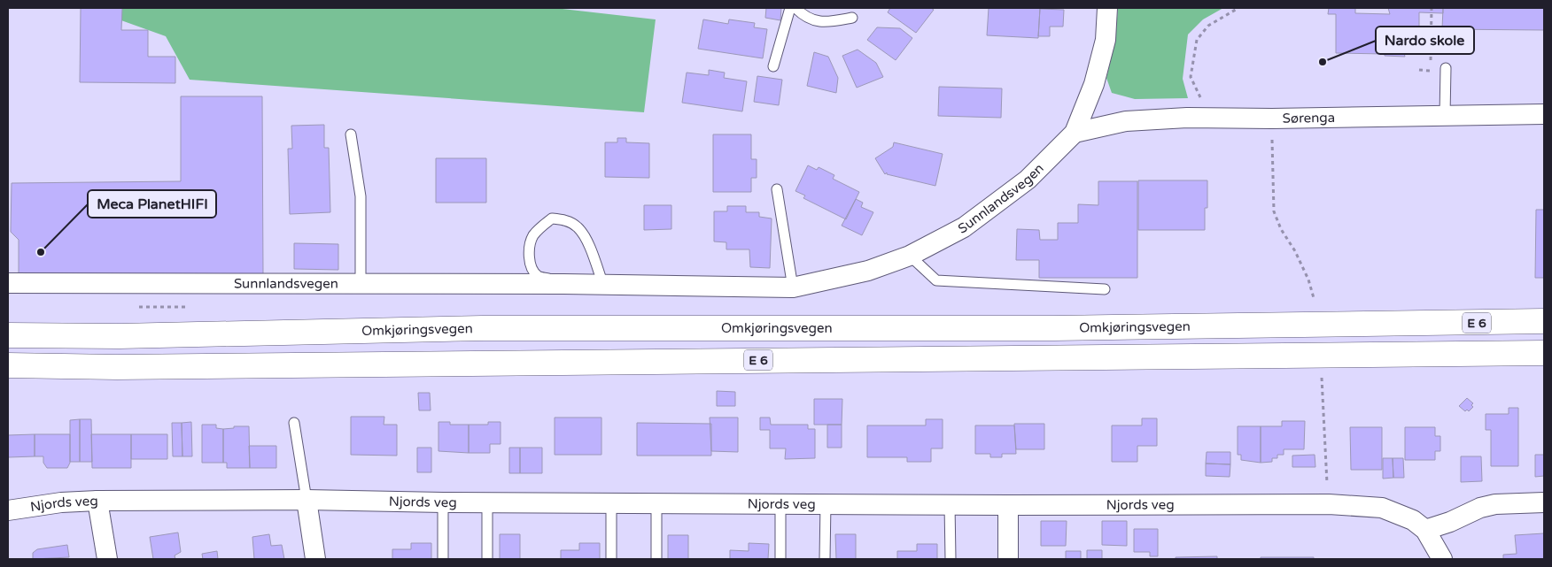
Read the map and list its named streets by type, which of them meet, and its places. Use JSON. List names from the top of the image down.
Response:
{
  "streets": {
    "highway": ["E 6", "Omkjøringsvegen"],
    "street": ["Sørenga", "Sunnlandsvegen", "Njords veg"]
  },
  "crossings": [
    ["Sørenga", "Sunnlandsvegen"]
  ],
  "places": ["Nardo skole", "Meca PlanetHIFI"]
}
